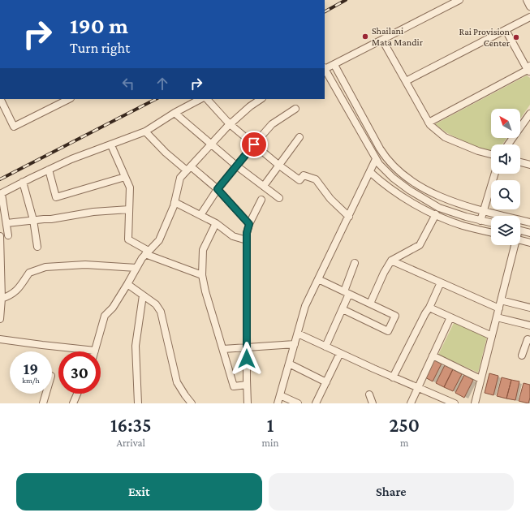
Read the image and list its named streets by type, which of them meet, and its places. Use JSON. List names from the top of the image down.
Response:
{
  "places": ["Shailani Mata Mandir", "Rai Provision Center"],
  "north": "top left",
  "page": {
    "turn": ["190 m", "Turn right"],
    "speed": "19 km/h",
    "limit": "30",
    "eta": [
      "16:35",
      "Arrival",
      "1",
      "min",
      "250",
      "m"
    ],
    "buttons": ["Exit", "Share"]
  }
}
